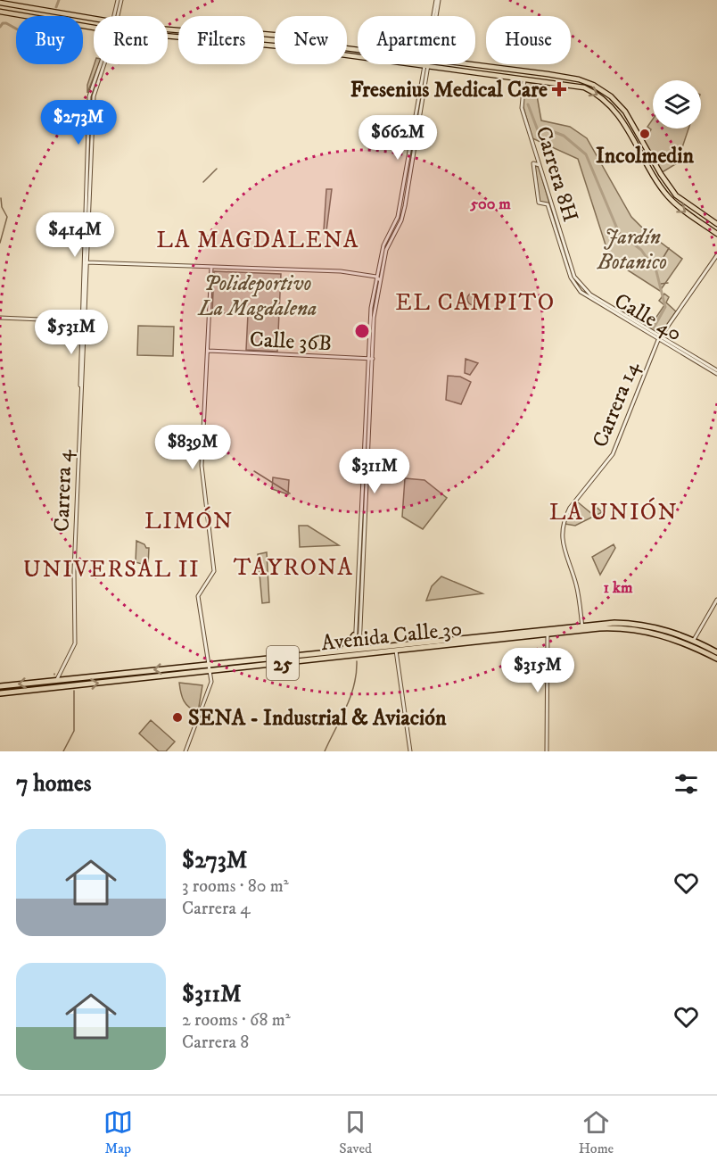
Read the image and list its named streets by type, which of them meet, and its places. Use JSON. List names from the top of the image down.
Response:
{
  "streets": {
    "highway": ["Avenida Calle 30", "25"],
    "street": [
      "Carrera 8H",
      "Calle 40",
      "Calle 36B",
      "Carrera 14",
      "Carrera 4"
    ]
  },
  "crossings": [
    ["Carrera 8H", "Calle 40"],
    ["Calle 40", "Carrera 14"],
    ["Carrera 14", "Avenida Calle 30"],
    ["Carrera 4", "Avenida Calle 30"]
  ],
  "districts": [
    "LA MAGDALENA",
    "EL CAMPITO",
    "LA UNIÓN",
    "LIMÓN",
    "TAYRONA",
    "UNIVERSAL II"
  ],
  "parks": ["Jardín Botanico", "Polideportivo La Magdalena"],
  "places": {
    "health": ["Fresenius Medical Care"],
    "other": ["Incolmedin", "SENA - Industrial & Aviación"]
  },
  "page": {
    "chip": [
      "Buy",
      "Rent",
      "Filters",
      "New",
      "Apartment",
      "House"
    ],
    "price": [
      "$273M",
      "$662M",
      "$414M",
      "$531M",
      "$839M",
      "$311M",
      "$315M"
    ],
    "heading": "7 homes",
    "list": [
      {
        "name": "$273M",
        "note": "3 rooms · 80 m² · Carrera 4"
      },
      {
        "name": "$311M",
        "note": "2 rooms · 68 m² · Carrera 8"
      }
    ],
    "tabs": ["Map", "Saved", "Home"]
  },
  "rings": ["500 m", "1 km"]
}
